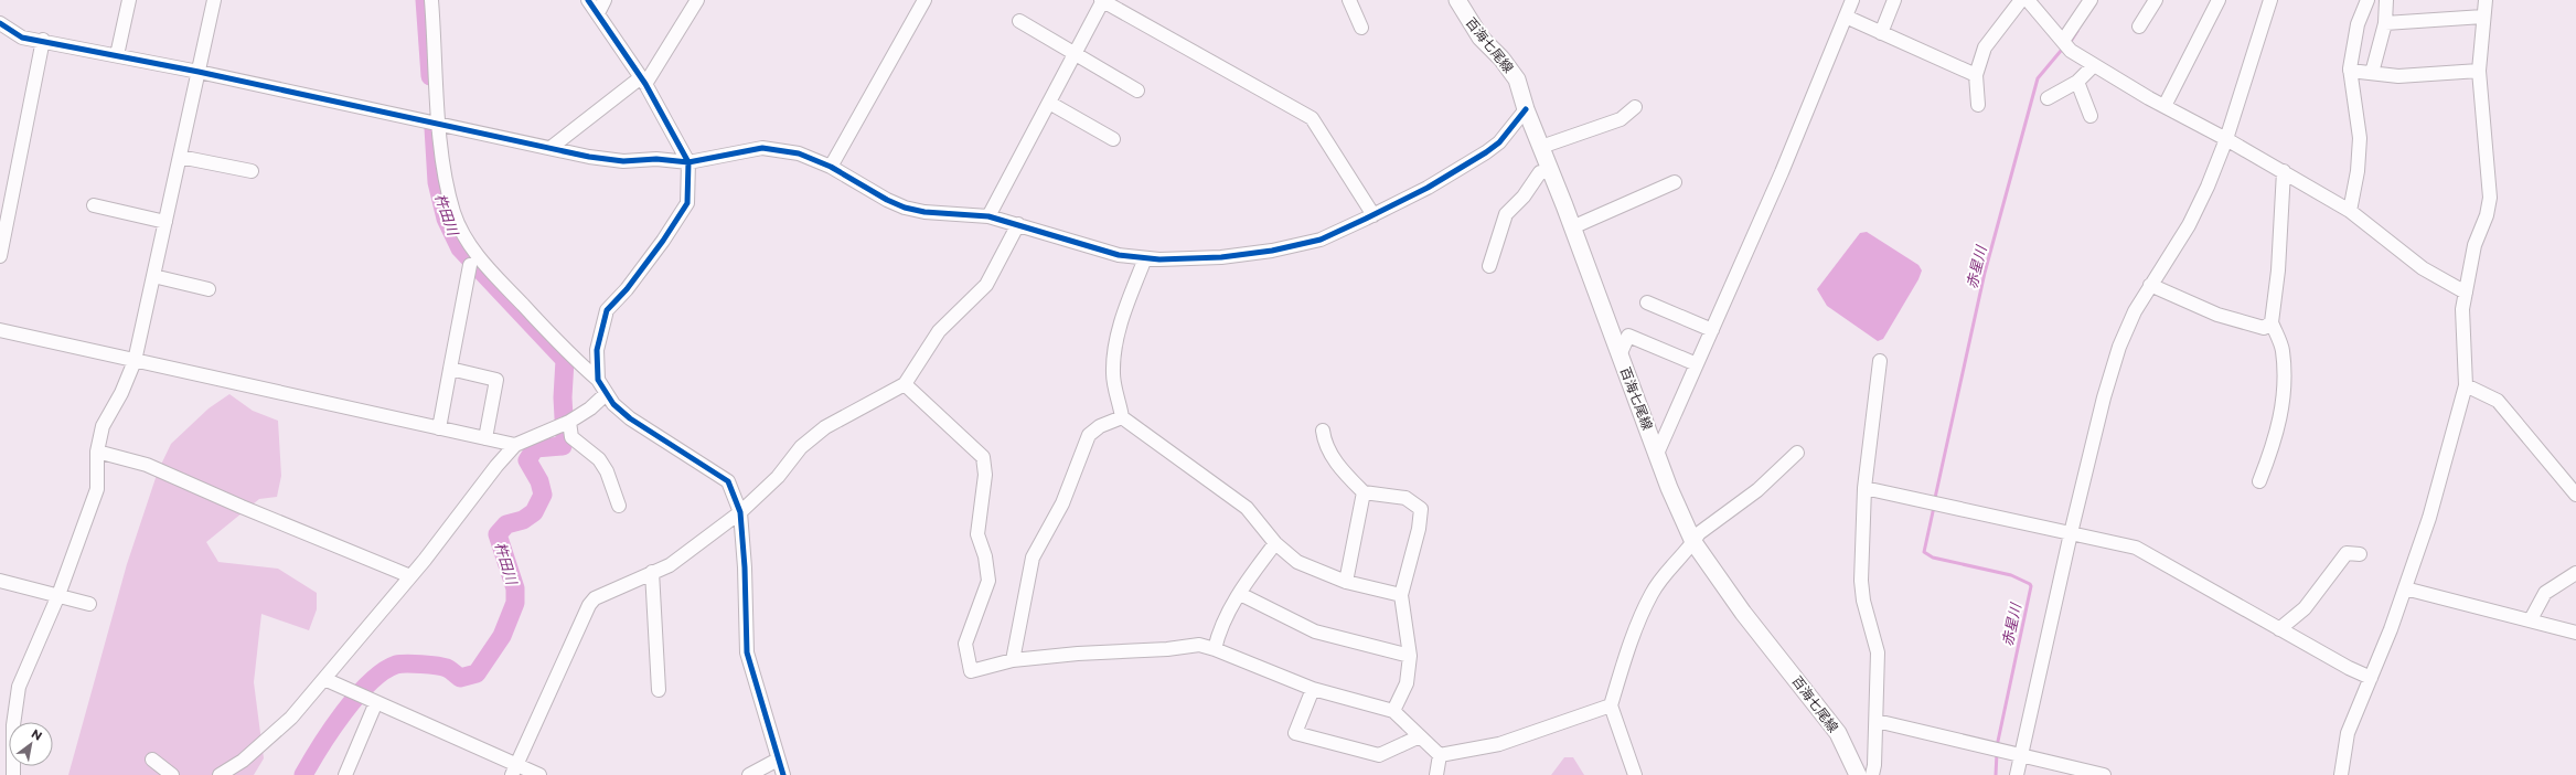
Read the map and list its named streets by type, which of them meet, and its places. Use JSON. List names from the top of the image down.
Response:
{
  "streets": {
    "main road": ["百海七尾線"]
  },
  "water": ["杵田川", "赤星川"],
  "north": "top right"
}
